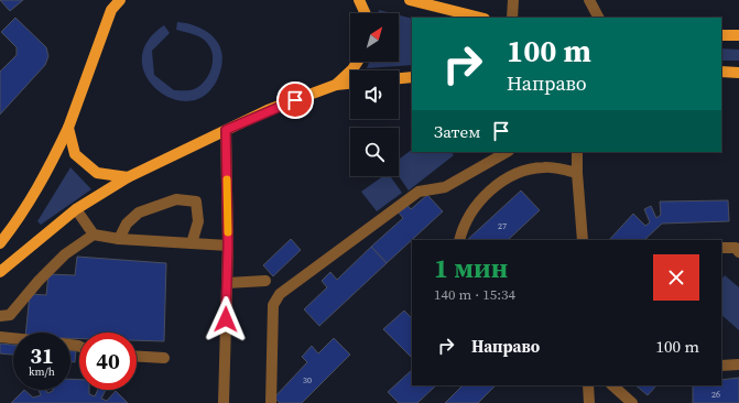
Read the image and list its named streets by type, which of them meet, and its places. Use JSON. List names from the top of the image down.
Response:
{
  "house_numbers": ["27", "30", "26"],
  "north": "top right",
  "page": {
    "turn": ["100 m", "Направо"],
    "then": "Затем",
    "heading": ["1 мин", "140 m · 15:34"],
    "list": [
      {
        "name": "Направо",
        "value": "100 m"
      }
    ],
    "speed": "31 km/h",
    "limit": "40"
  }
}
